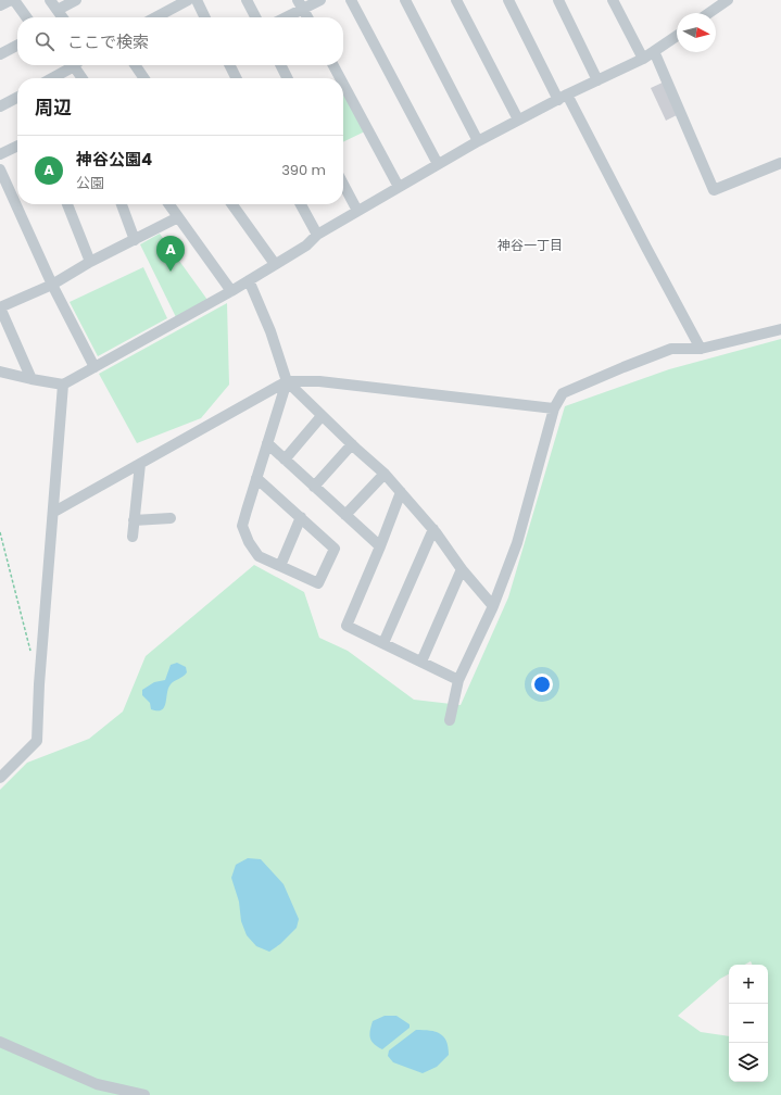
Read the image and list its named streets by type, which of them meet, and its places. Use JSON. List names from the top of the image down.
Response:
{
  "districts": ["神谷一丁目"],
  "north": "right",
  "page": {
    "search": "ここで検索",
    "heading": "周辺",
    "list": [
      {
        "mark": "A",
        "name": "神谷公園4",
        "note": "公園",
        "value": "390 m"
      }
    ],
    "pins": "A",
    "map_buttons": ["+", "−"]
  }
}
